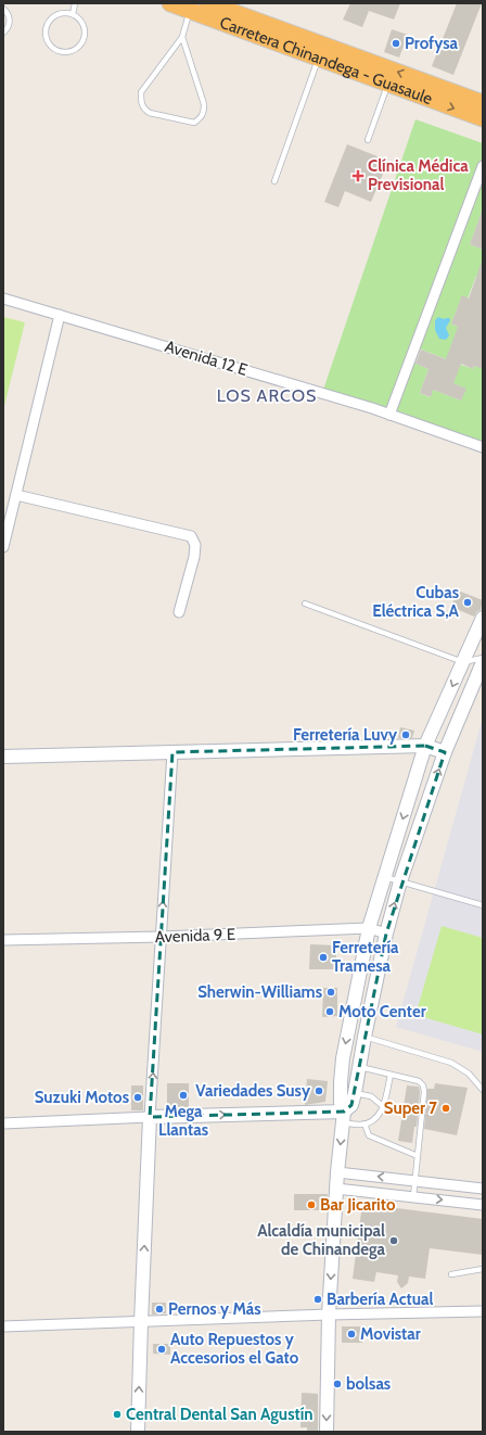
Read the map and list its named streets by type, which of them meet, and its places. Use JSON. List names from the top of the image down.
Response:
{
  "streets": {
    "highway": ["Carretera Chinandega - Guasaule"],
    "street": ["Avenida 12 E", "Avenida 9 E"]
  },
  "districts": ["LOS ARCOS"],
  "places": {
    "other": [
      "Profysa",
      "Cubas Eléctrica S,A",
      "Ferretería Luvy",
      "Ferretería Tramesa",
      "Sherwin-Williams",
      "Moto Center",
      "Variedades Susy",
      "Mega Llantas",
      "Suzuki Motos",
      "Super 7",
      "Bar Jicarito",
      "Alcaldía municipal de Chinandega",
      "Barbería Actual",
      "Pernos y Más",
      "Movistar",
      "Auto Repuestos y Accesorios el Gato",
      "bolsas",
      "Central Dental San Agustín"
    ],
    "health": ["Clínica Médica Previsional"]
  }
}
